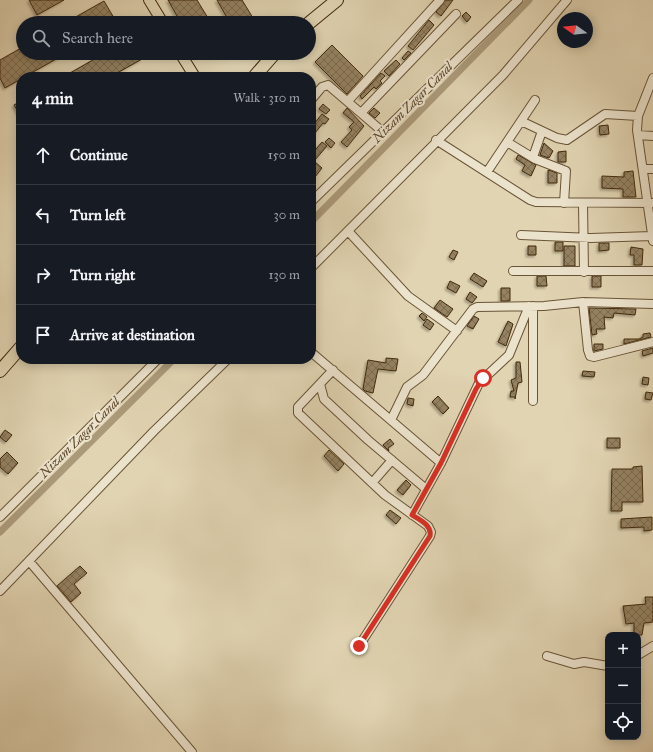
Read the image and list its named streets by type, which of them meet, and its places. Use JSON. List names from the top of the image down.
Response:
{
  "water": ["Nizam Zagar Canal"],
  "north": "left",
  "page": {
    "search": "Search here",
    "heading": ["4 min", "Walk · 310 m"],
    "list": [
      ["Continue", "150 m"],
      ["Turn left", "30 m"],
      ["Turn right", "130 m"],
      "Arrive at destination"
    ],
    "map_buttons": ["+", "−"]
  }
}
